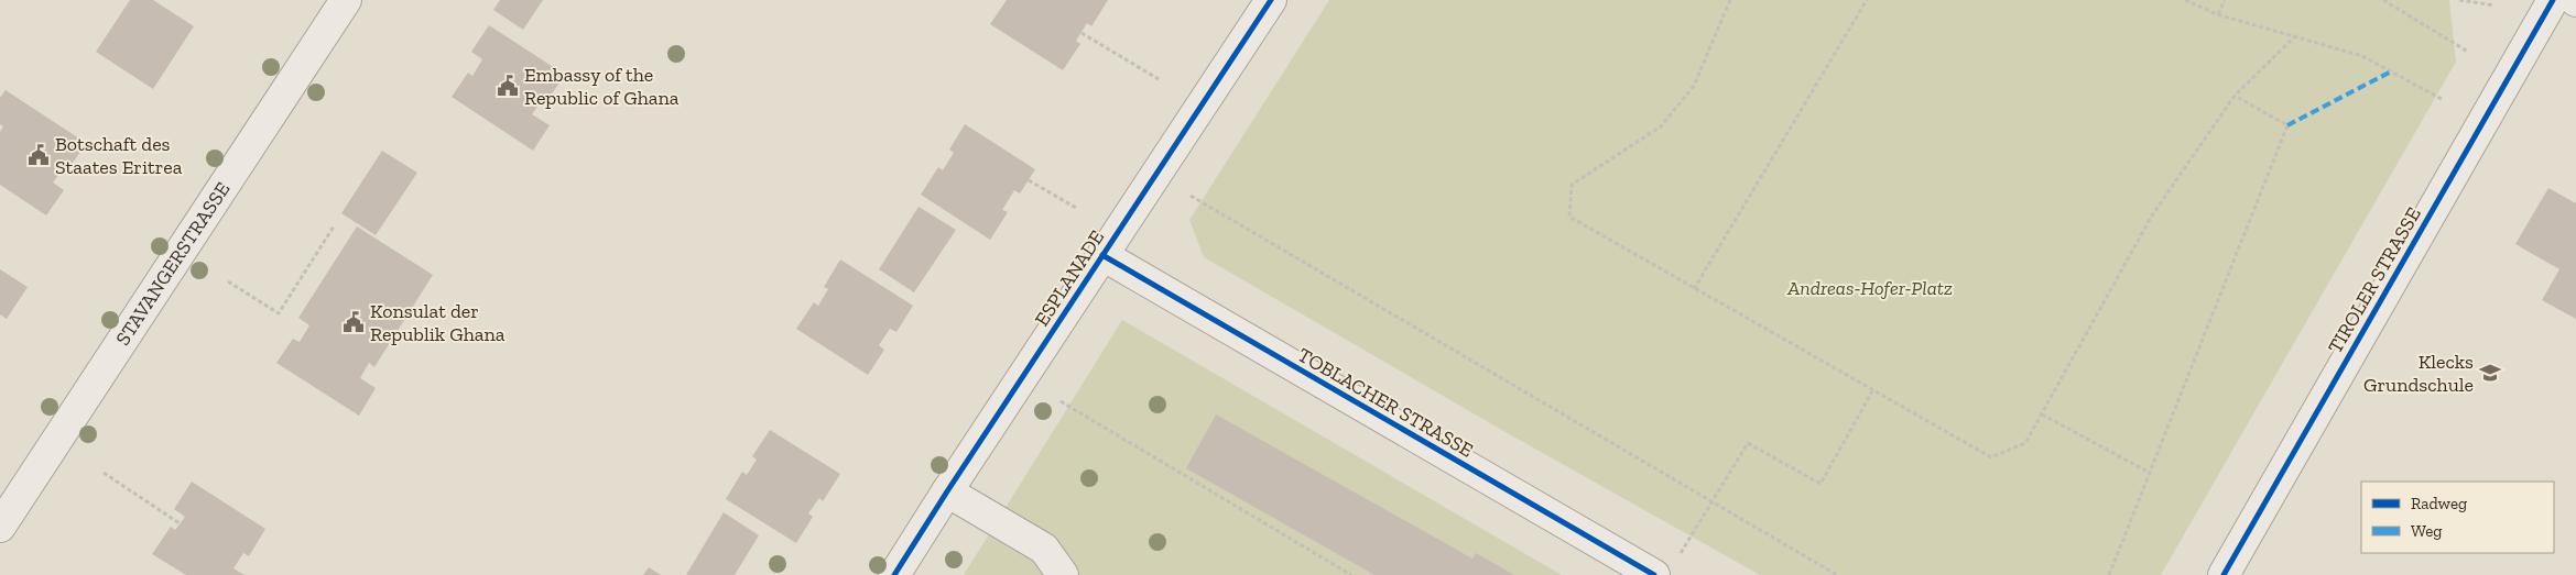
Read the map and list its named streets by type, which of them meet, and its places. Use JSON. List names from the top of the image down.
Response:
{
  "streets": {
    "street": [
      "STAVANGERSTRASSE",
      "ESPLANADE",
      "TIROLER STRASSE",
      "TOBLACHER STRASSE"
    ]
  },
  "crossings": [
    ["ESPLANADE", "TOBLACHER STRASSE"]
  ],
  "parks": ["Andreas-Hofer-Platz"],
  "places": {
    "public building": ["Embassy of the Republic of Ghana", "Botschaft des Staates Eritrea", "Konsulat der Republik Ghana"],
    "school or university": ["Klecks Grundschule"]
  },
  "legend": ["Radweg", "Weg"]
}
